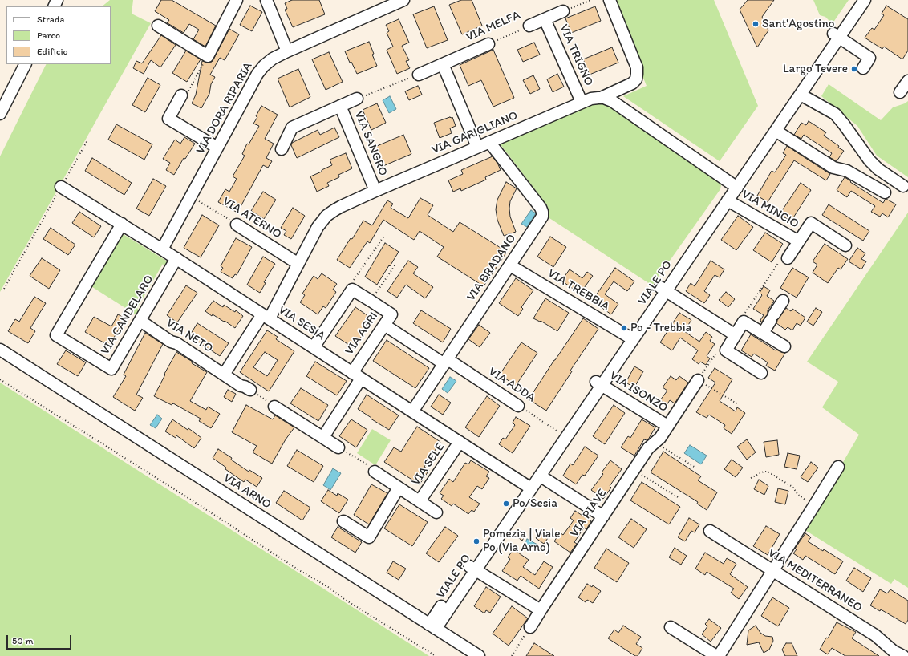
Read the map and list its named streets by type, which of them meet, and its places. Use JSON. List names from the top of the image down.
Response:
{
  "streets": {
    "street": [
      "VIA MELFA",
      "VIA TRIGNO",
      "VIA DORA RIPARIA",
      "VIA GARIGLIANO",
      "VIA SANGRO",
      "VIA MINCIO",
      "VIA ATERNO",
      "VIA BRADANO",
      "VIALE PO",
      "VIA TREBBIA",
      "VIA CANDELARO",
      "VIA SESIA",
      "VIA AGRI",
      "VIA NETO",
      "VIA ADDA",
      "VIA ISONZO",
      "VIA SELE",
      "VIA ARNO",
      "VIA PIAVE",
      "VIA MEDITERRANEO"
    ]
  },
  "crossings": [
    ["VIA MELFA", "VIA TRIGNO"],
    ["VIA TRIGNO", "VIA GARIGLIANO"],
    ["VIA DORA RIPARIA", "VIA ATERNO"],
    ["VIA DORA RIPARIA", "VIA SESIA"],
    ["VIA GARIGLIANO", "VIA SANGRO"],
    ["VIA GARIGLIANO", "VIA ATERNO"],
    ["VIA GARIGLIANO", "VIA BRADANO"],
    ["VIA GARIGLIANO", "VIA SESIA"],
    ["VIA MINCIO", "VIALE PO"],
    ["VIA BRADANO", "VIA TREBBIA"],
    ["VIA BRADANO", "VIA SESIA"],
    ["VIA BRADANO", "VIA ADDA"],
    ["VIALE PO", "VIA TREBBIA"],
    ["VIALE PO", "VIA SESIA"],
    ["VIALE PO", "VIA ADDA"],
    ["VIALE PO", "VIA ISONZO"],
    ["VIALE PO", "VIA ARNO"],
    ["VIA CANDELARO", "VIA SESIA"],
    ["VIA CANDELARO", "VIA NETO"],
    ["VIA SESIA", "VIA AGRI"],
    ["VIA SESIA", "VIA SELE"],
    ["VIA AGRI", "VIA ADDA"],
    ["VIA ISONZO", "VIA PIAVE"]
  ],
  "places": [
    "Sant'Agostino",
    "Largo Tevere",
    "Po - Trebbia",
    "Po/Sesia",
    "Pomezia | Viale Po (Via Arno)"
  ],
  "legend": ["Strada", "Parco", "Edificio"],
  "scale_bar": "50 m"
}
